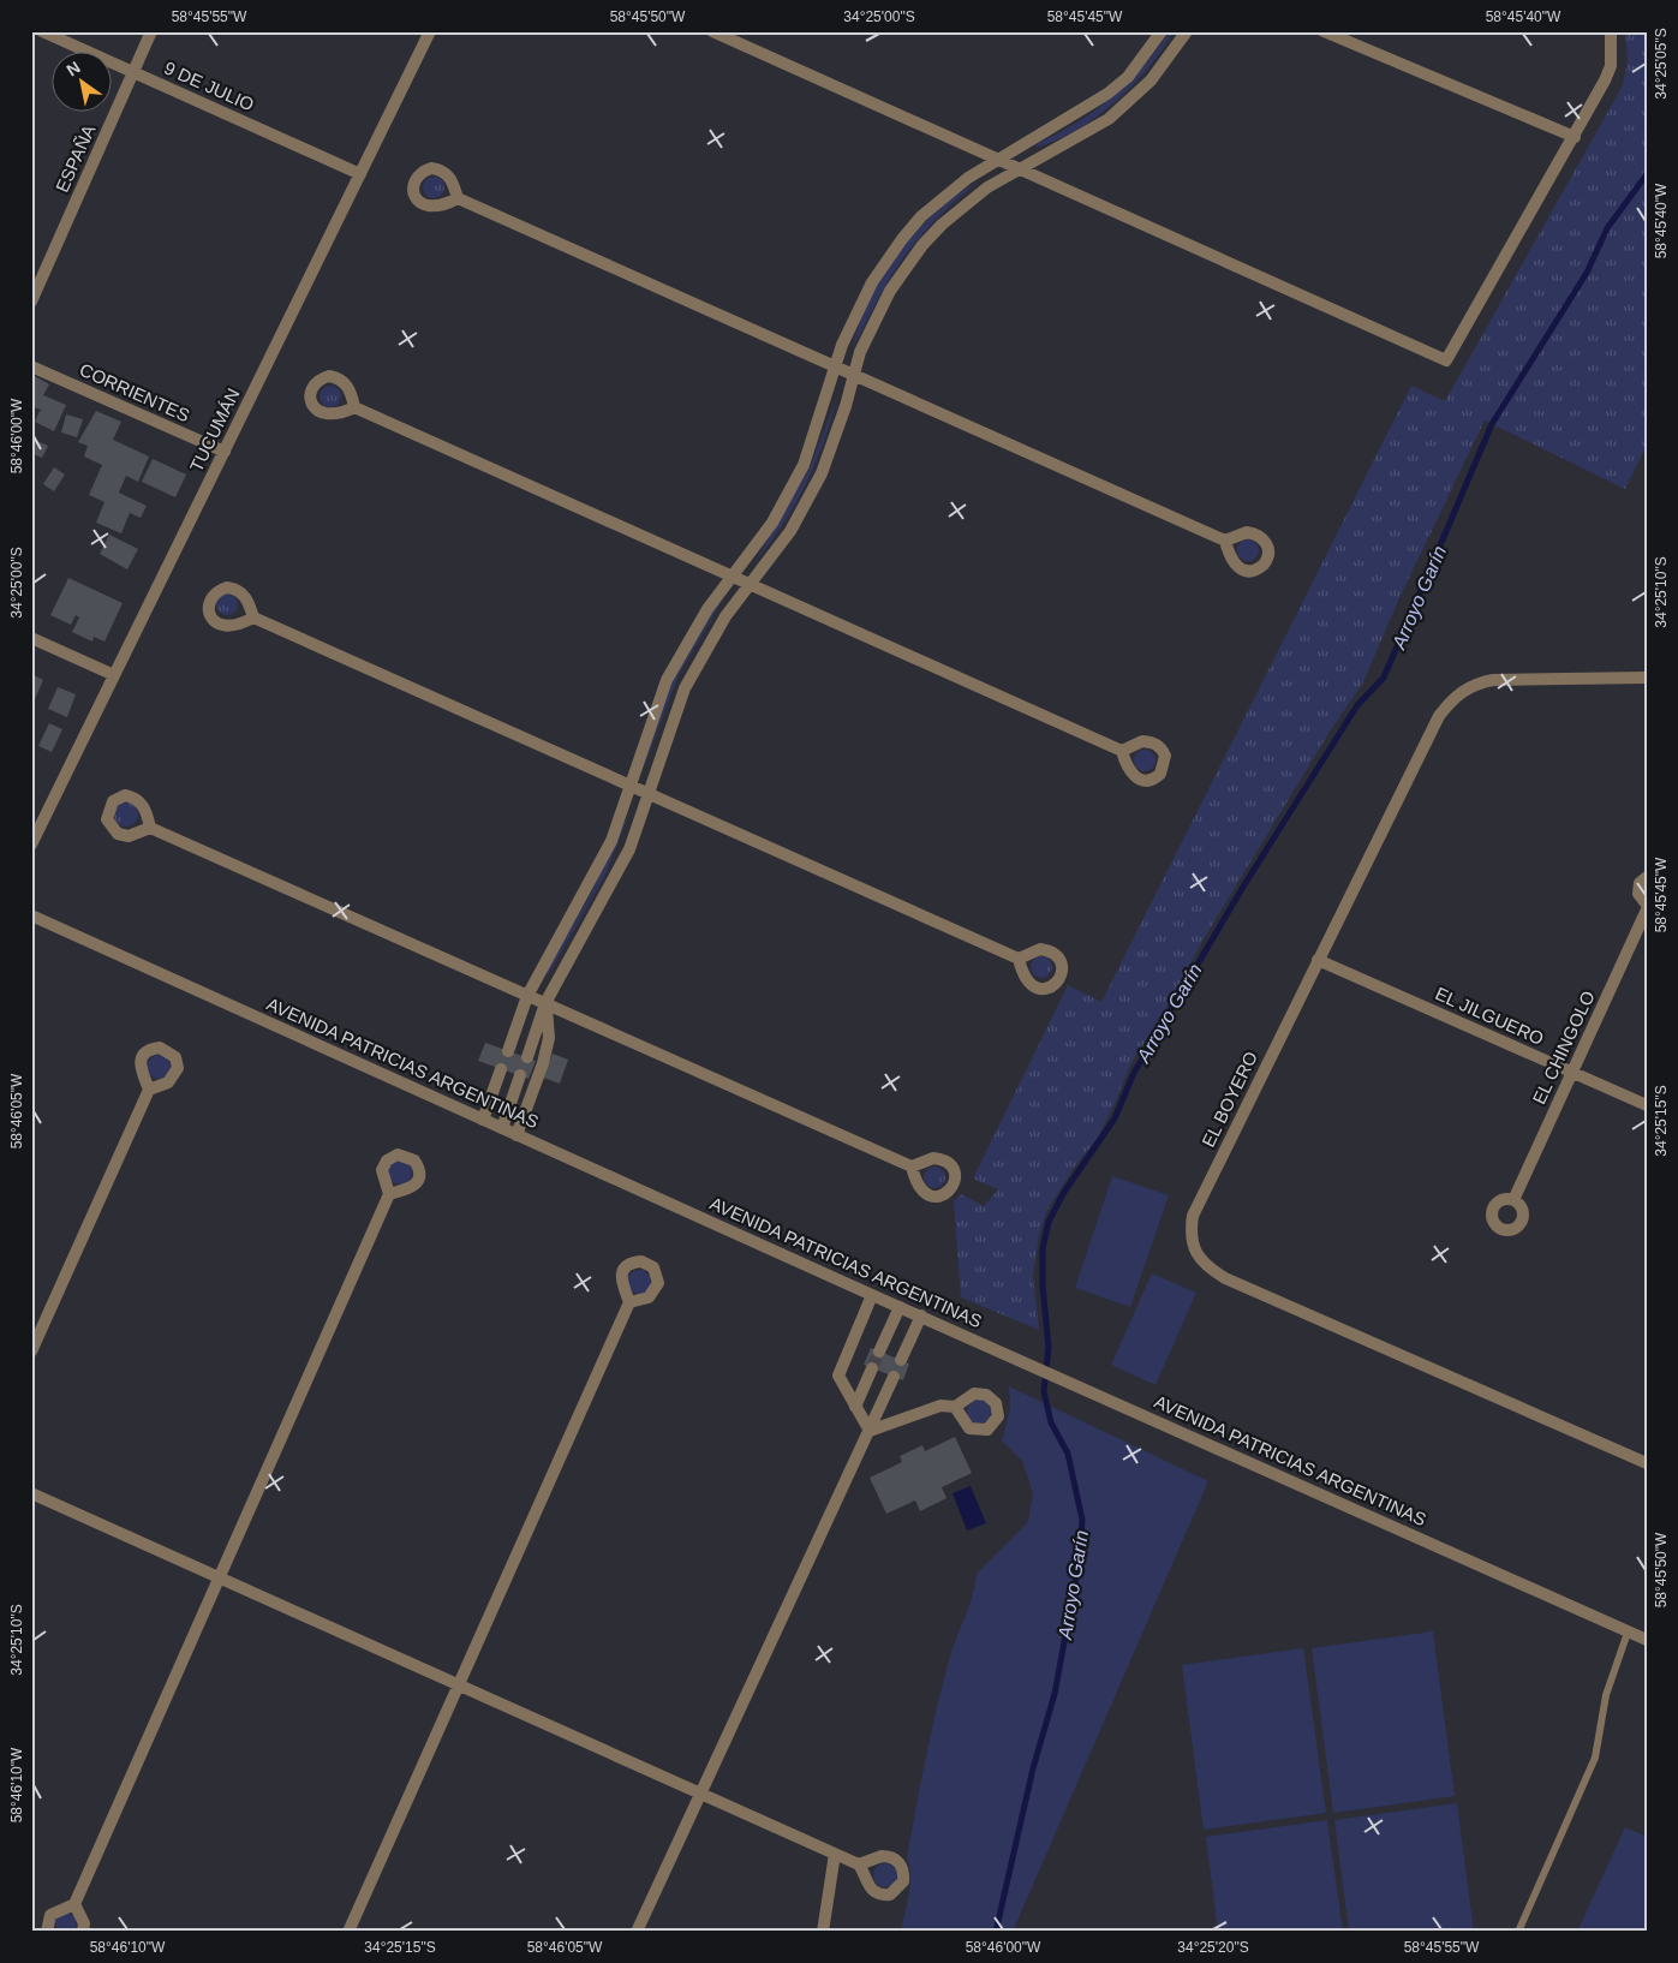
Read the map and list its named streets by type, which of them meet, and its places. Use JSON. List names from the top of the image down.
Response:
{
  "streets": {
    "street": [
      "9 DE JULIO",
      "ESPAÑA",
      "CORRIENTES",
      "TUCUMÁN",
      "EL JILGUERO",
      "EL CHINGOLO",
      "AVENIDA PATRICIAS ARGENTINAS",
      "EL BOYERO"
    ]
  },
  "crossings": [
    ["9 DE JULIO", "ESPAÑA"],
    ["9 DE JULIO", "TUCUMÁN"],
    ["CORRIENTES", "TUCUMÁN"],
    ["EL JILGUERO", "EL CHINGOLO"],
    ["EL JILGUERO", "EL BOYERO"]
  ],
  "water": ["Arroyo Garín"],
  "north": "top left",
  "coordinates": [
    "58°45'55\"W",
    "58°45'50\"W",
    "34°25'00\"S",
    "58°45'45\"W",
    "58°45'40\"W",
    "34°25'05\"S",
    "58°46'00\"W",
    "34°25'10\"S",
    "58°46'05\"W",
    "34°25'15\"S",
    "58°46'10\"W",
    "34°25'20\"S"
  ]
}
